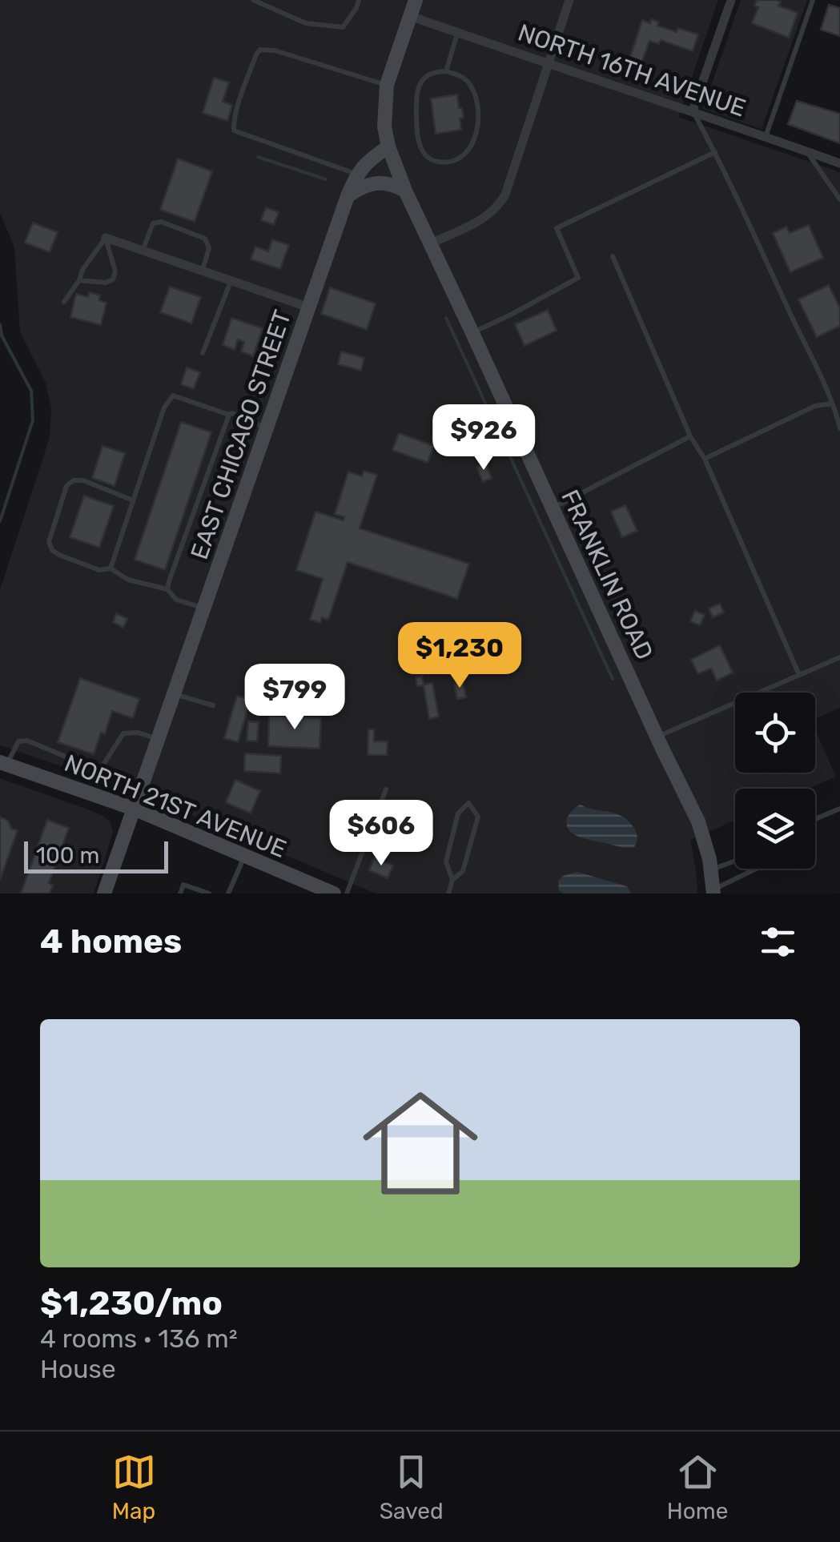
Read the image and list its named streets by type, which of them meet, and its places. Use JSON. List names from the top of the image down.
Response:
{
  "streets": {
    "street": [
      "NORTH 16TH AVENUE",
      "EAST CHICAGO STREET",
      "FRANKLIN ROAD",
      "NORTH 21ST AVENUE"
    ]
  },
  "crossings": [
    ["EAST CHICAGO STREET", "FRANKLIN ROAD"],
    ["EAST CHICAGO STREET", "NORTH 21ST AVENUE"]
  ],
  "scale_bar": "100 m",
  "page": {
    "price": [
      "$926",
      "$1,230",
      "$799",
      "$606"
    ],
    "scale": "100 m",
    "heading": "4 homes",
    "list": [
      {
        "name": "$1,230/mo",
        "note": "4 rooms · 136 m² · House"
      }
    ],
    "tabs": ["Map", "Saved", "Home"]
  }
}
